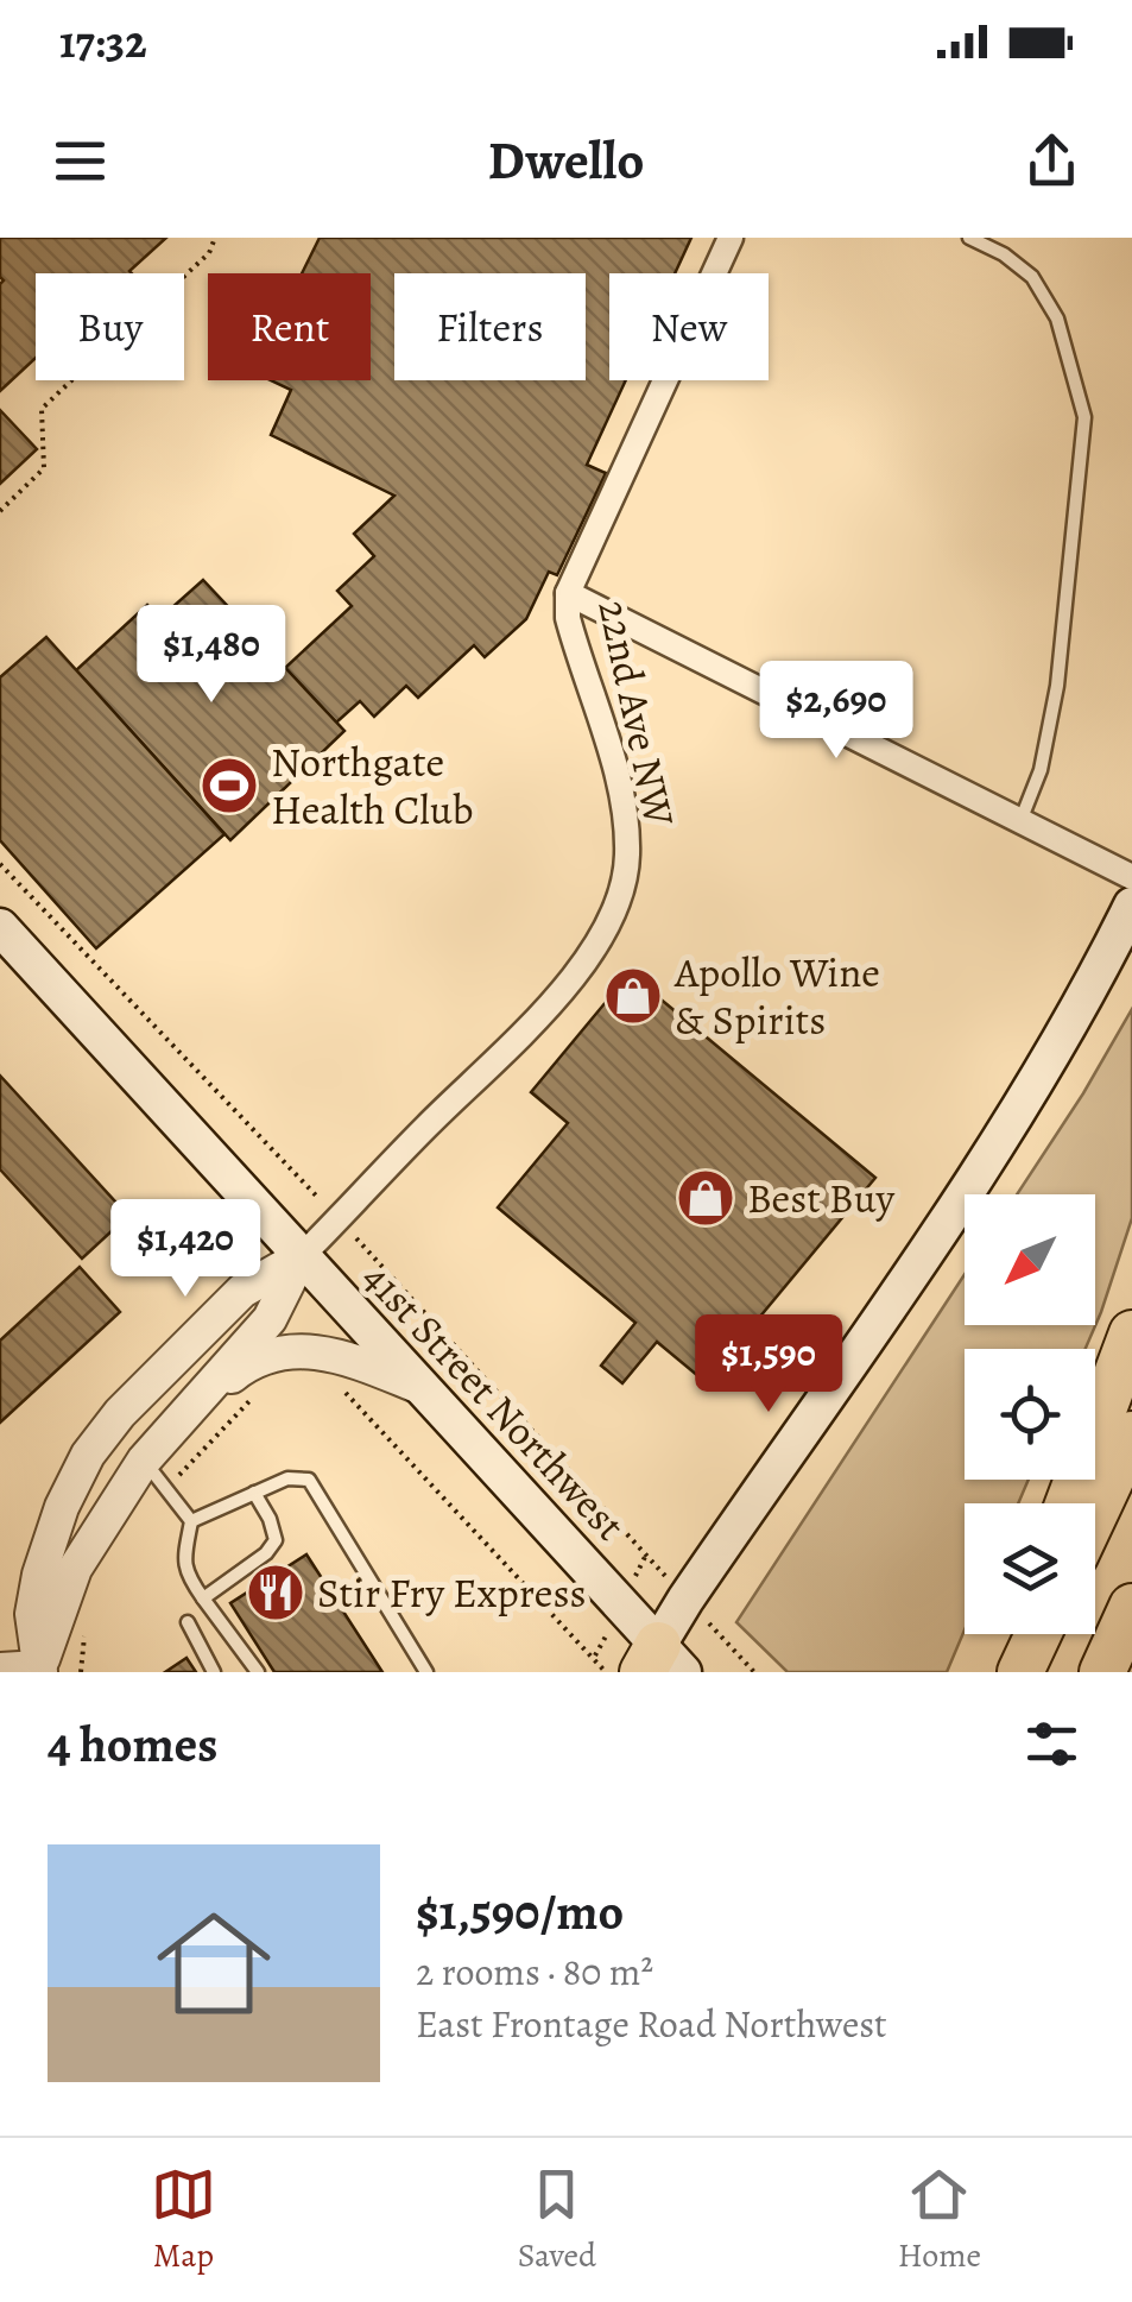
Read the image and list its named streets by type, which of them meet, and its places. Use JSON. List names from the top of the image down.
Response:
{
  "streets": {
    "main road": ["41st Street Northwest"],
    "street": ["22nd Ave NW"]
  },
  "crossings": [
    ["22nd Ave NW", "41st Street Northwest"]
  ],
  "places": {
    "sports": ["Northgate Health Club"],
    "shop": ["Apollo Wine & Spirits", "Best Buy"],
    "restaurant": ["Stir Fry Express"]
  },
  "north": "bottom left",
  "page": {
    "status": "17:32",
    "header": "Dwello",
    "chip": [
      "Buy",
      "Rent",
      "Filters",
      "New"
    ],
    "price": [
      "$1,480",
      "$2,690",
      "$1,420",
      "$1,590"
    ],
    "heading": "4 homes",
    "list": [
      {
        "name": "$1,590/mo",
        "note": "2 rooms · 80 m² · East Frontage Road Northwest"
      }
    ],
    "tabs": ["Map", "Saved", "Home"]
  }
}
